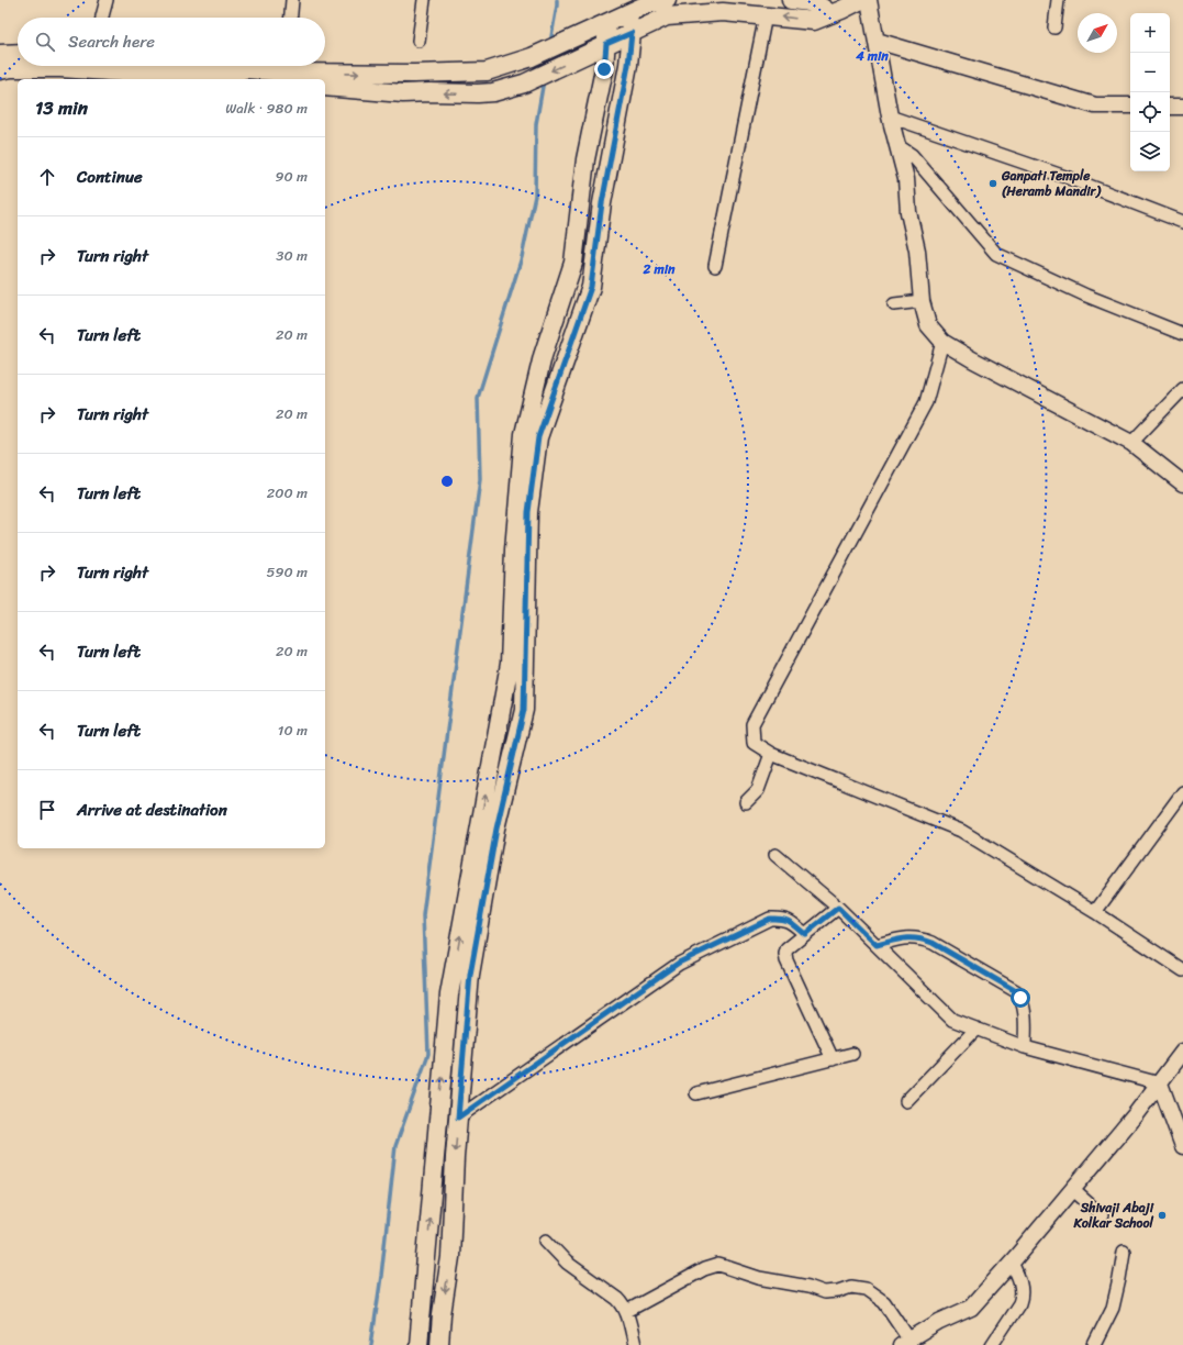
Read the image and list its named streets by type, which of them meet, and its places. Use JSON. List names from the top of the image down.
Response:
{
  "places": ["Ganpati Temple (Heramb Mandir)", "Shivaji Abaji Kolkar School"],
  "north": "top right",
  "page": {
    "map_buttons": ["+", "−"],
    "search": "Search here",
    "heading": ["13 min", "Walk · 980 m"],
    "list": [
      ["Continue", "90 m"],
      ["Turn right", "30 m"],
      ["Turn left", "20 m"],
      ["Turn right", "20 m"],
      ["Turn left", "200 m"],
      ["Turn right", "590 m"],
      ["Turn left", "20 m"],
      ["Turn left", "10 m"],
      "Arrive at destination"
    ]
  },
  "rings": ["4 min", "2 min"]
}
